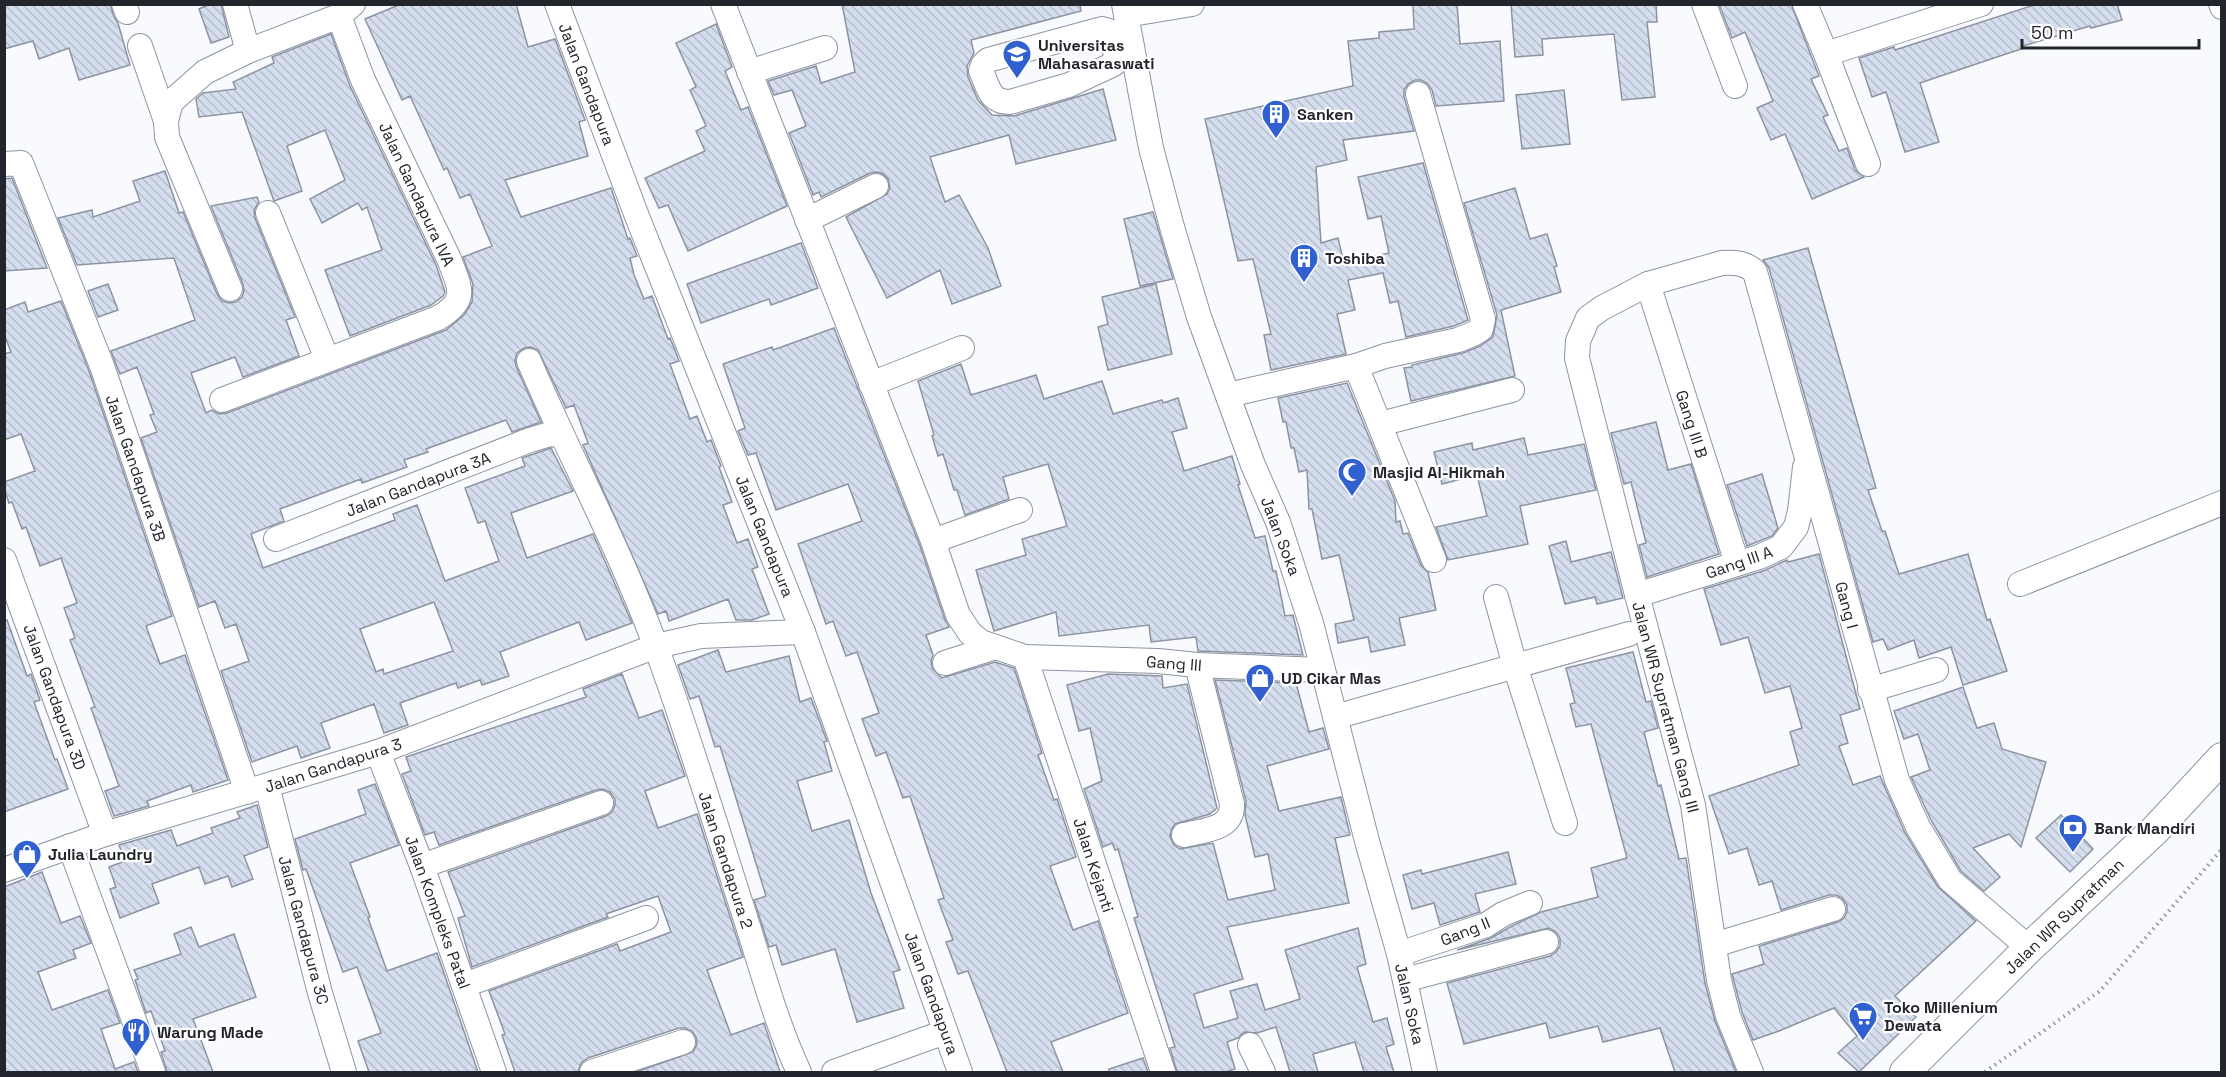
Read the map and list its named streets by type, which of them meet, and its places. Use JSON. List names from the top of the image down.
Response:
{
  "streets": {
    "main road": ["Jalan WR Supratman"],
    "street": [
      "Jalan Gandapura",
      "Jalan Gandapura IVA",
      "Gang III B",
      "Jalan Gandapura 3B",
      "Jalan Gandapura 3A",
      "Jalan Soka",
      "Gang III A",
      "Gang I",
      "Gang III",
      "Jalan Gandapura 3D",
      "Jalan WR Supratman Gang III",
      "Jalan Gandapura 3",
      "Jalan Gandapura 2",
      "Jalan Kejanti",
      "Jalan Kompleks Patal",
      "Jalan Gandapura 3C",
      "Gang II"
    ]
  },
  "crossings": [
    ["Jalan Gandapura", "Jalan Gandapura 3"],
    ["Gang III B", "Gang III A"],
    ["Gang III B", "Gang I"],
    ["Gang III B", "Jalan WR Supratman Gang III"],
    ["Jalan Gandapura 3B", "Jalan Gandapura 3"],
    ["Jalan Gandapura 3B", "Jalan Gandapura 3C"],
    ["Jalan Soka", "Gang III"],
    ["Jalan Soka", "Gang II"],
    ["Gang III A", "Gang I"],
    ["Gang III A", "Jalan WR Supratman Gang III"],
    ["Gang I", "Jalan WR Supratman Gang III"],
    ["Gang I", "Jalan WR Supratman"],
    ["Gang III", "Jalan Kejanti"],
    ["Jalan Gandapura 3D", "Jalan Gandapura 3"],
    ["Jalan Gandapura 3", "Jalan Gandapura 2"],
    ["Jalan Gandapura 3", "Jalan Kompleks Patal"],
    ["Jalan Gandapura 3", "Jalan Gandapura 3C"]
  ],
  "places": {
    "school or university": ["Universitas Mahasaraswati"],
    "building": ["Sanken", "Toshiba"],
    "mosque": ["Masjid Al-Hikmah"],
    "shop": ["UD Cikar Mas", "Julia Laundry"],
    "bank": ["Bank Mandiri"],
    "supermarket": ["Toko Millenium Dewata"],
    "restaurant": ["Warung Made"]
  },
  "scale_bar": "50 m"
}
